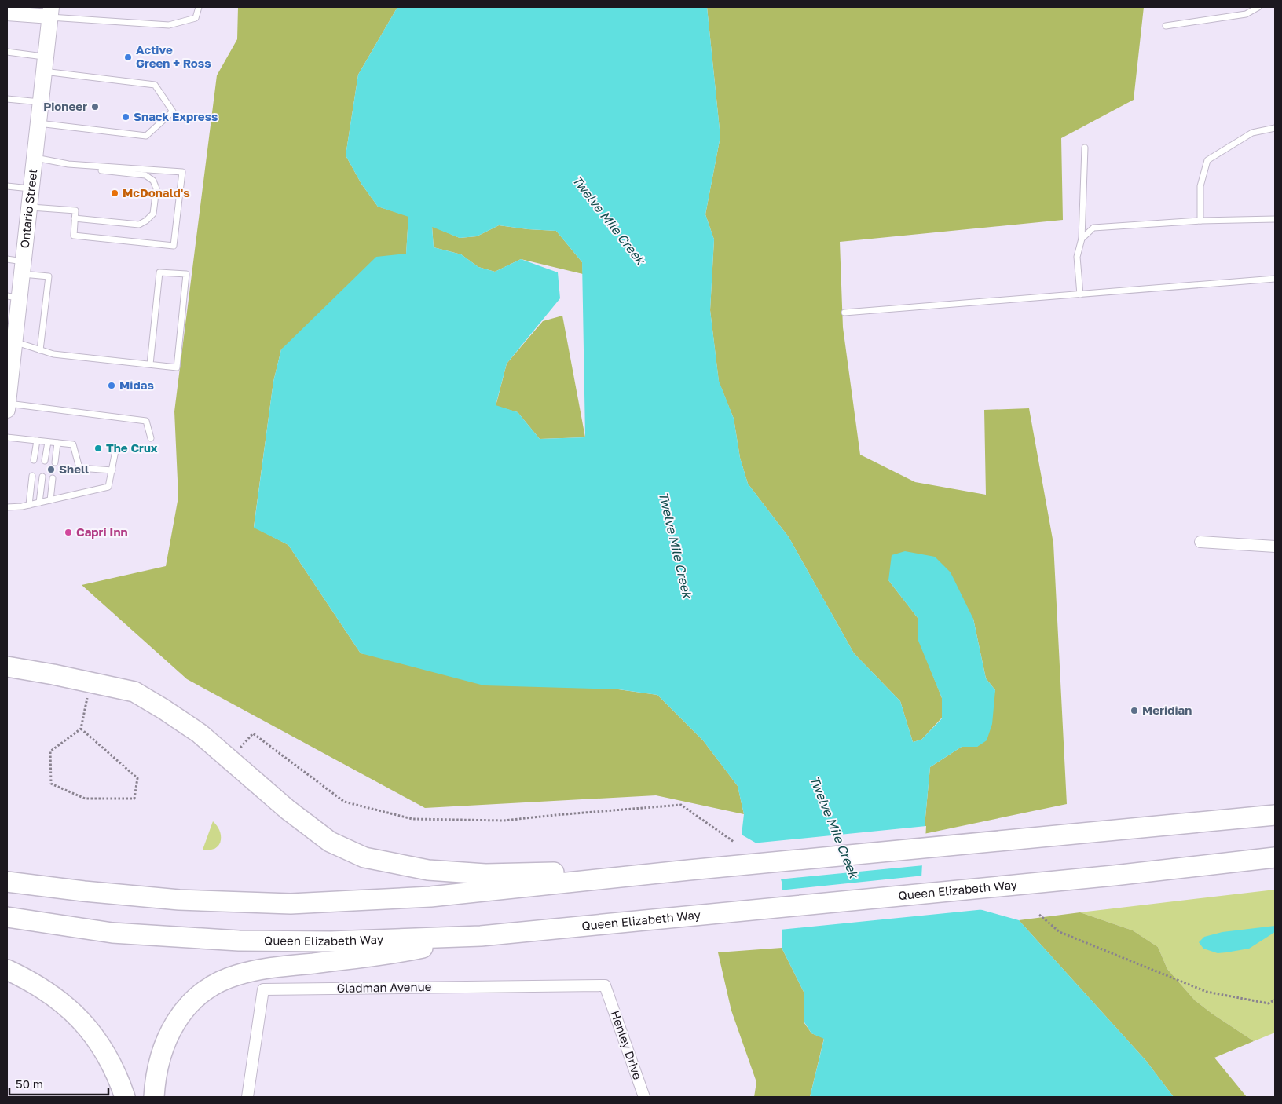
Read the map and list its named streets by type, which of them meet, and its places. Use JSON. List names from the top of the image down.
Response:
{
  "streets": {
    "highway": ["Queen Elizabeth Way"],
    "main road": ["Ontario Street"],
    "street": ["Gladman Avenue", "Henley Drive"]
  },
  "crossings": [
    ["Gladman Avenue", "Henley Drive"]
  ],
  "water": ["Twelve Mile Creek"],
  "places": [
    "Active Green + Ross",
    "Pioneer",
    "Snack Express",
    "McDonald's",
    "Midas",
    "The Crux",
    "Shell",
    "Capri Inn",
    "Meridian"
  ],
  "scale_bar": "50 m"
}
